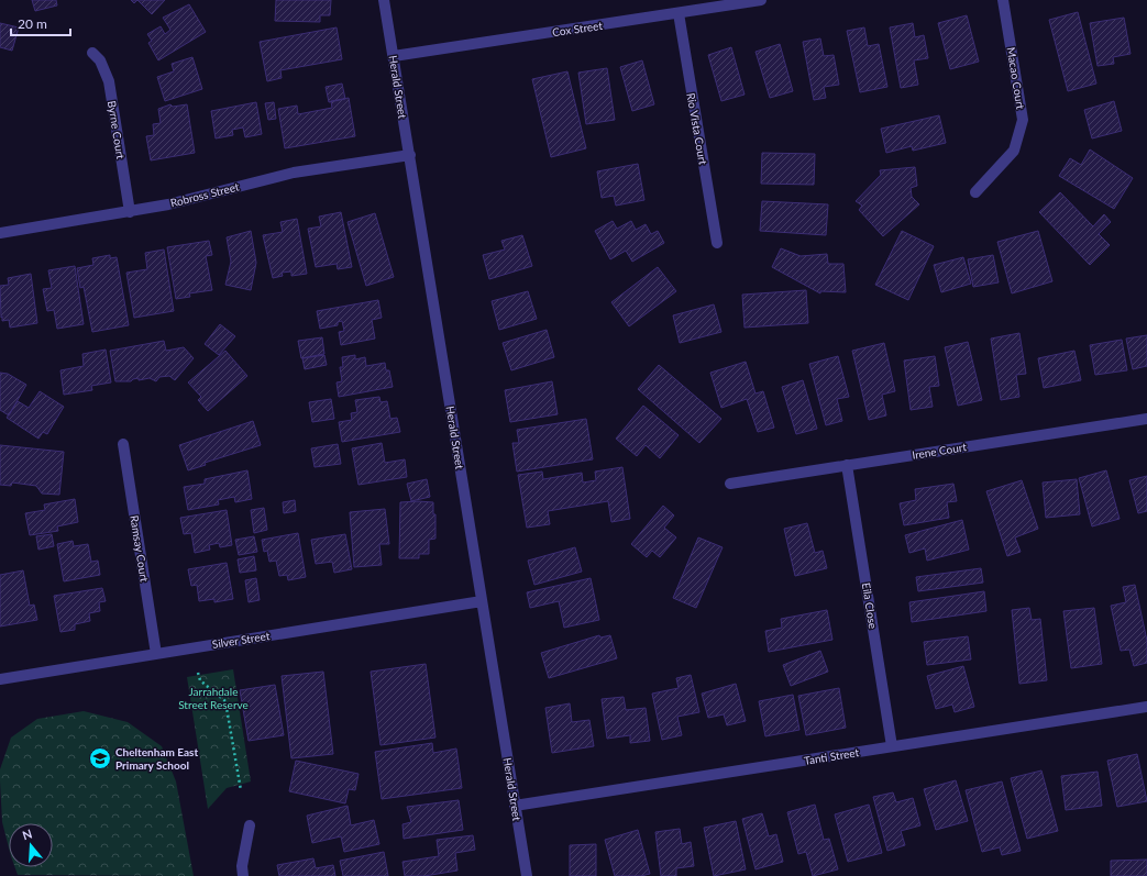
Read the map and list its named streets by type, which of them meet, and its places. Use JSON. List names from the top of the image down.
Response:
{
  "streets": {
    "street": [
      "Cox Street",
      "Macao Court",
      "Herald Street",
      "Rio Vista Court",
      "Byrne Court",
      "Robross Street",
      "Irene Court",
      "Ramsay Court",
      "Eila Close",
      "Silver Street",
      "Tanti Street"
    ]
  },
  "crossings": [
    ["Cox Street", "Herald Street"],
    ["Cox Street", "Rio Vista Court"],
    ["Herald Street", "Robross Street"],
    ["Herald Street", "Silver Street"],
    ["Herald Street", "Tanti Street"],
    ["Byrne Court", "Robross Street"],
    ["Irene Court", "Eila Close"],
    ["Ramsay Court", "Silver Street"],
    ["Eila Close", "Tanti Street"]
  ],
  "parks": ["Jarrahdale Street Reserve"],
  "places": {
    "school or university": ["Cheltenham East Primary School"]
  },
  "scale_bar": "20 m",
  "north": "top"
}
